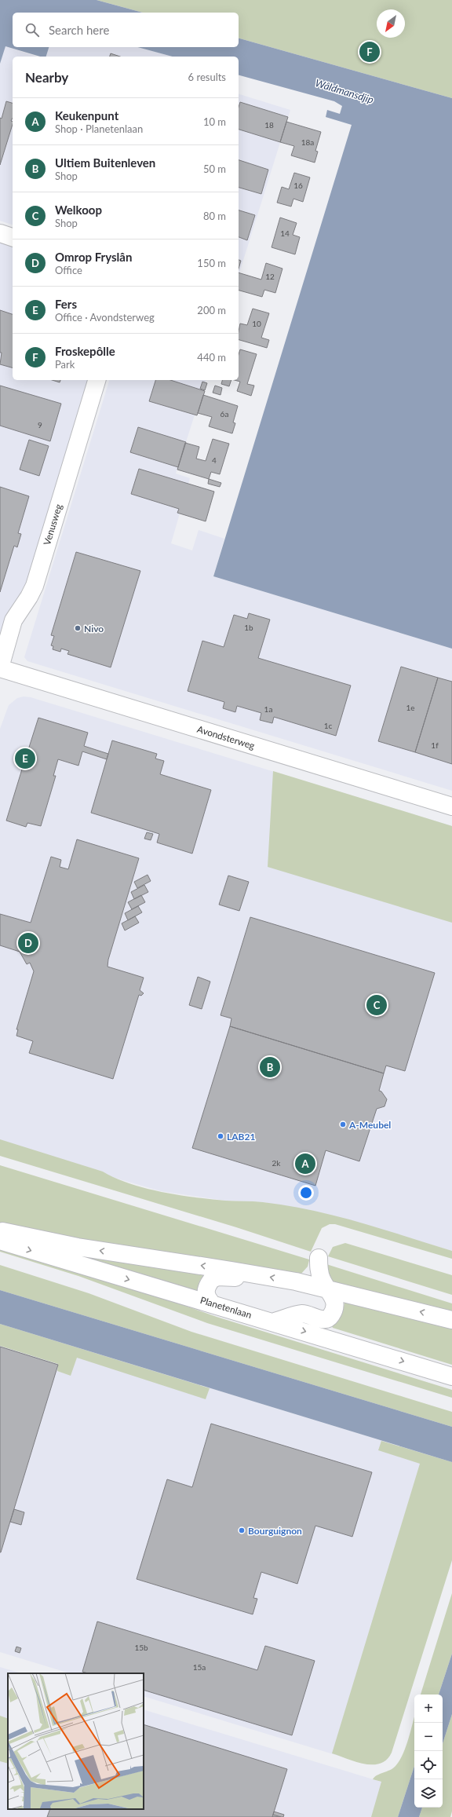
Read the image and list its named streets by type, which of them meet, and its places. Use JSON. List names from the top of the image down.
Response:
{
  "streets": {
    "main road": ["Venusweg", "Avondsterweg", "Planetenlaan"]
  },
  "crossings": [
    ["Venusweg", "Avondsterweg"]
  ],
  "water": ["Wâldmansdjip"],
  "places": [
    "Nivo",
    "A-Meubel",
    "LAB21",
    "Bourguignon"
  ],
  "house_numbers": [
    "18",
    "18a",
    "16",
    "14",
    "12",
    "10",
    "6a",
    "9",
    "4",
    "1b",
    "1e",
    "1a",
    "1c",
    "1f",
    "2k",
    "15b",
    "15a"
  ],
  "north": "bottom left",
  "page": {
    "search": "Search here",
    "pins": [
      "F",
      "E",
      "D",
      "C",
      "B",
      "A"
    ],
    "heading": ["Nearby", "6 results"],
    "list": [
      {
        "mark": "A",
        "name": "Keukenpunt",
        "note": "Shop · Planetenlaan",
        "value": "10 m"
      },
      {
        "mark": "B",
        "name": "Ultiem Buitenleven",
        "note": "Shop",
        "value": "50 m"
      },
      {
        "mark": "C",
        "name": "Welkoop",
        "note": "Shop",
        "value": "80 m"
      },
      {
        "mark": "D",
        "name": "Omrop Fryslân",
        "note": "Office",
        "value": "150 m"
      },
      {
        "mark": "E",
        "name": "Fers",
        "note": "Office · Avondsterweg",
        "value": "200 m"
      },
      {
        "mark": "F",
        "name": "Froskepôlle",
        "note": "Park",
        "value": "440 m"
      }
    ],
    "map_buttons": ["+", "−"]
  }
}
